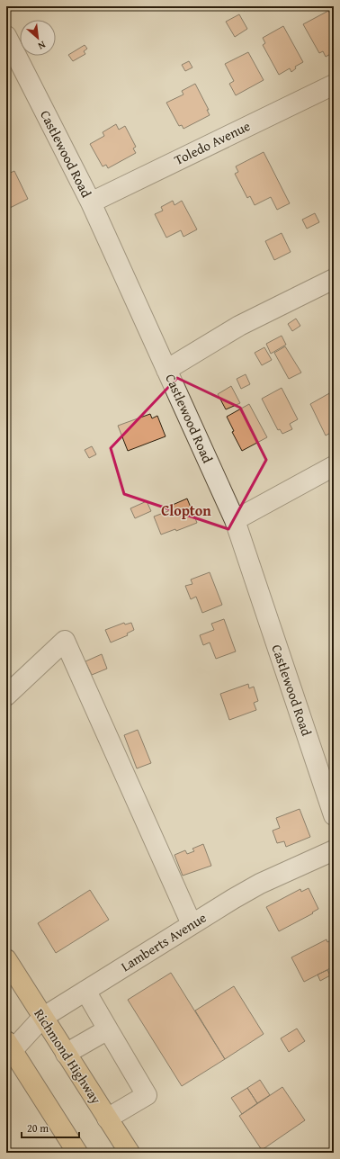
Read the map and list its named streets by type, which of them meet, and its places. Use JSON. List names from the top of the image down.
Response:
{
  "streets": {
    "main road": ["Richmond Highway"],
    "street": ["Toledo Avenue", "Castlewood Road", "Lamberts Avenue"]
  },
  "crossings": [
    ["Toledo Avenue", "Castlewood Road"],
    ["Lamberts Avenue", "Richmond Highway"]
  ],
  "districts": ["Clopton"],
  "scale_bar": "20 m",
  "north": "bottom right"
}
